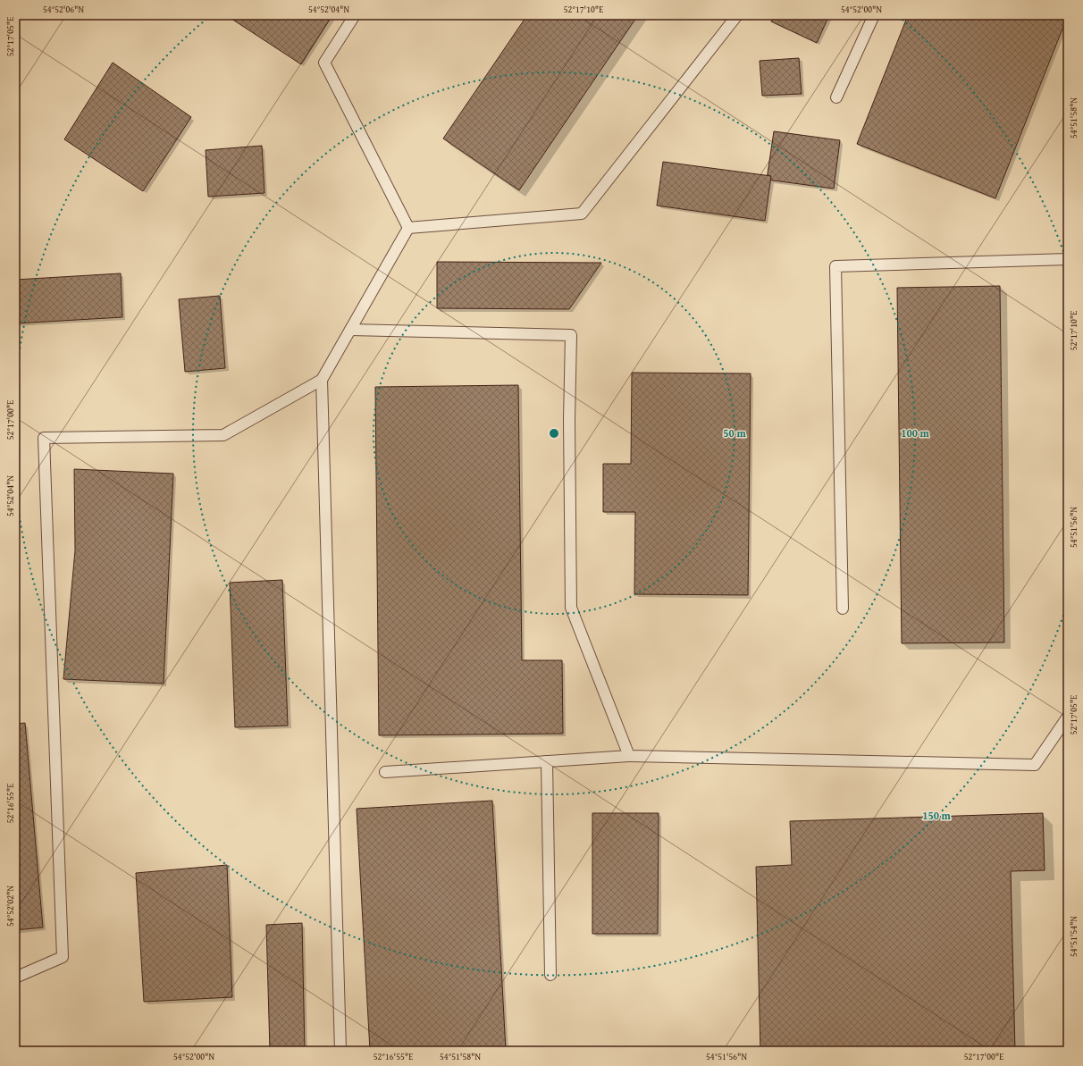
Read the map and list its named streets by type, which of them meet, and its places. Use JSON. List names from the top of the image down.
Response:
{
  "coordinates": [
    "54°52'06\"N",
    "54°52'04\"N",
    "52°17'10\"E",
    "54°52'00\"N",
    "52°17'05\"E",
    "54°51'58\"N",
    "52°17'00\"E",
    "54°51'56\"N",
    "52°16'55\"E",
    "54°52'02\"N",
    "54°51'54\"N"
  ],
  "rings": ["50 m", "100 m", "150 m"]
}
